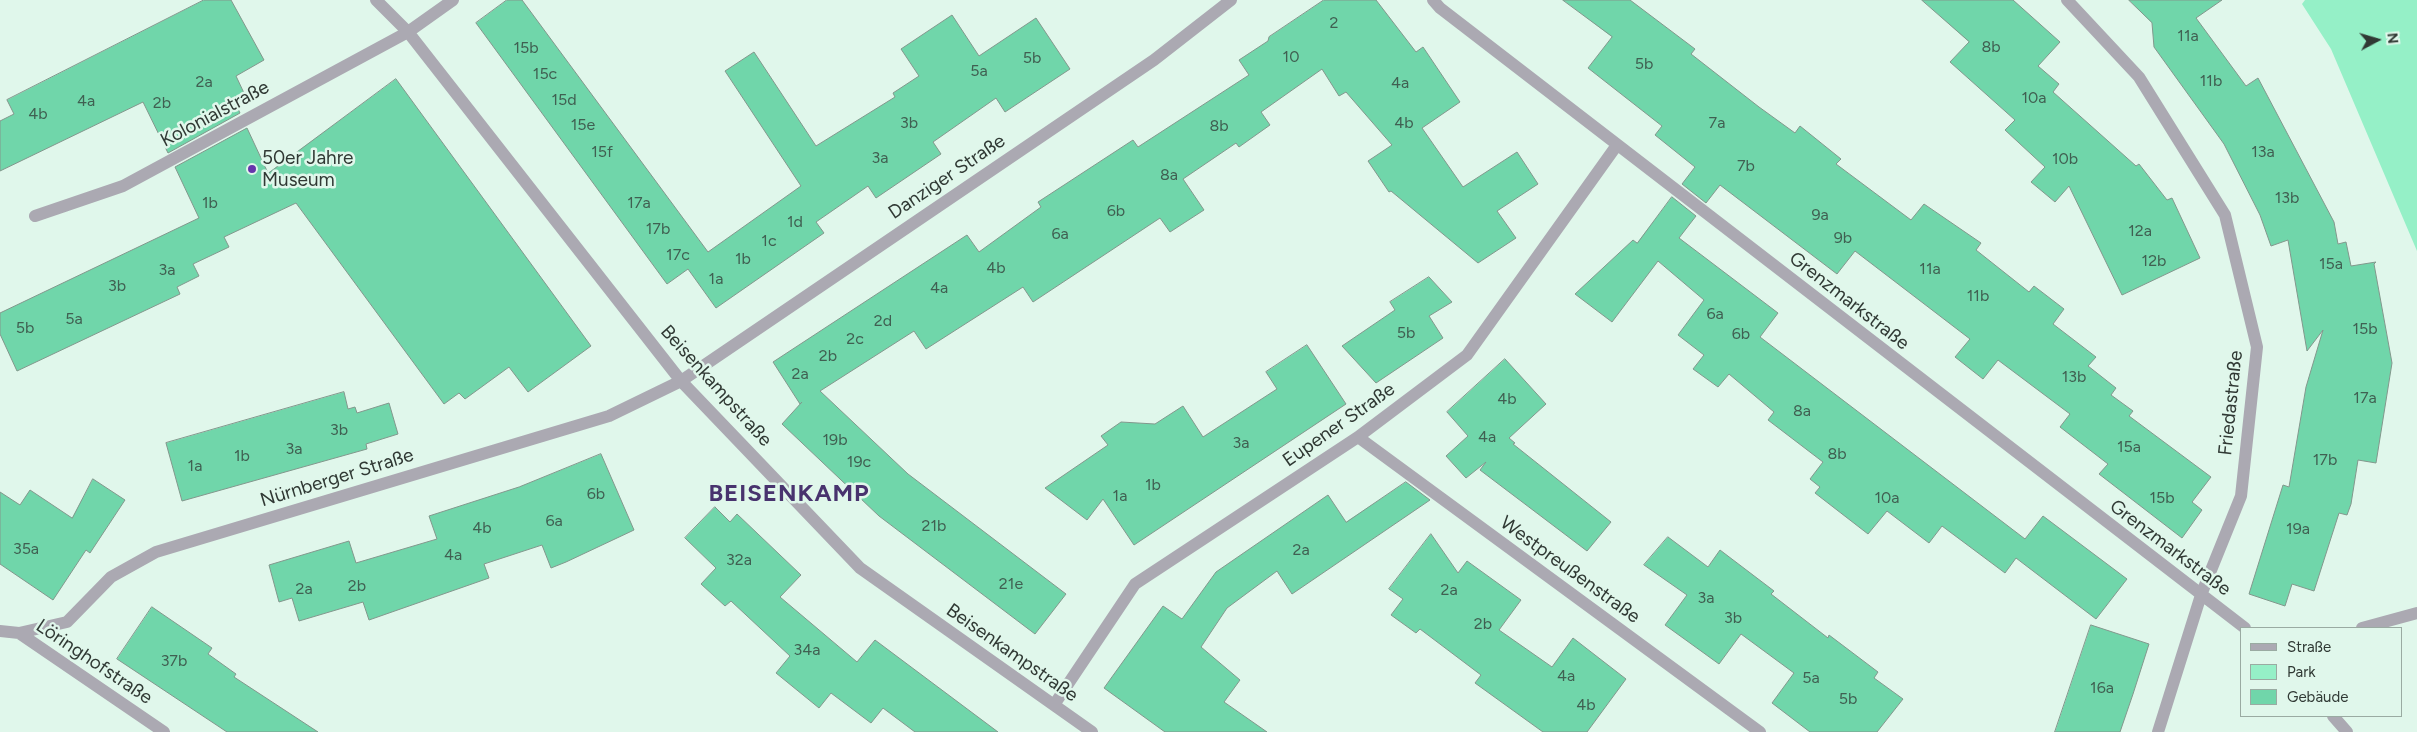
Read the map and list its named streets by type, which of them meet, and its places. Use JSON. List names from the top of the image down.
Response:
{
  "streets": {
    "street": [
      "Kolonialstraße",
      "Danziger Straße",
      "Grenzmarkstraße",
      "Beisenkampstraße",
      "Friedastraße",
      "Eupener Straße",
      "Nürnberger Straße",
      "Westpreußenstraße",
      "Löringhofstraße"
    ]
  },
  "crossings": [
    ["Kolonialstraße", "Beisenkampstraße"],
    ["Danziger Straße", "Beisenkampstraße"],
    ["Danziger Straße", "Nürnberger Straße"],
    ["Grenzmarkstraße", "Friedastraße"],
    ["Grenzmarkstraße", "Eupener Straße"],
    ["Beisenkampstraße", "Eupener Straße"],
    ["Beisenkampstraße", "Nürnberger Straße"],
    ["Eupener Straße", "Westpreußenstraße"],
    ["Nürnberger Straße", "Löringhofstraße"]
  ],
  "districts": ["BEISENKAMP"],
  "places": ["50er Jahre Museum"],
  "house_numbers": [
    "2",
    "11a",
    "8b",
    "15b",
    "10",
    "5b",
    "5b",
    "5a",
    "15c",
    "11b",
    "2a",
    "4a",
    "10a",
    "15d",
    "4a",
    "2b",
    "4b",
    "3b",
    "4b",
    "7a",
    "15e",
    "8b",
    "15f",
    "13a",
    "3a",
    "10b",
    "7b",
    "8a",
    "13b",
    "1b",
    "17a",
    "6b",
    "9a",
    "1d",
    "17b",
    "12a",
    "6a",
    "9b",
    "1c",
    "17c",
    "1b",
    "12b",
    "15a",
    "4b",
    "11a",
    "3a",
    "1a",
    "3b",
    "4a",
    "11b",
    "6a",
    "5a",
    "2d",
    "5b",
    "15b",
    "5b",
    "6b",
    "2c",
    "2b",
    "2a",
    "13b",
    "17a",
    "4b",
    "8a",
    "3b",
    "4a",
    "19b",
    "3a",
    "15a",
    "3a",
    "8b",
    "1b",
    "17b",
    "19c",
    "1a",
    "1b",
    "6b",
    "1a",
    "10a",
    "15b",
    "6a",
    "21b",
    "4b",
    "19a",
    "35a",
    "2a",
    "4a",
    "32a",
    "21e",
    "2b",
    "2a",
    "2a",
    "3a",
    "3b",
    "2b",
    "34a",
    "37b",
    "4a",
    "5a",
    "16a",
    "5b",
    "4b"
  ],
  "legend": ["Straße", "Park", "Gebäude"],
  "north": "right"
}
